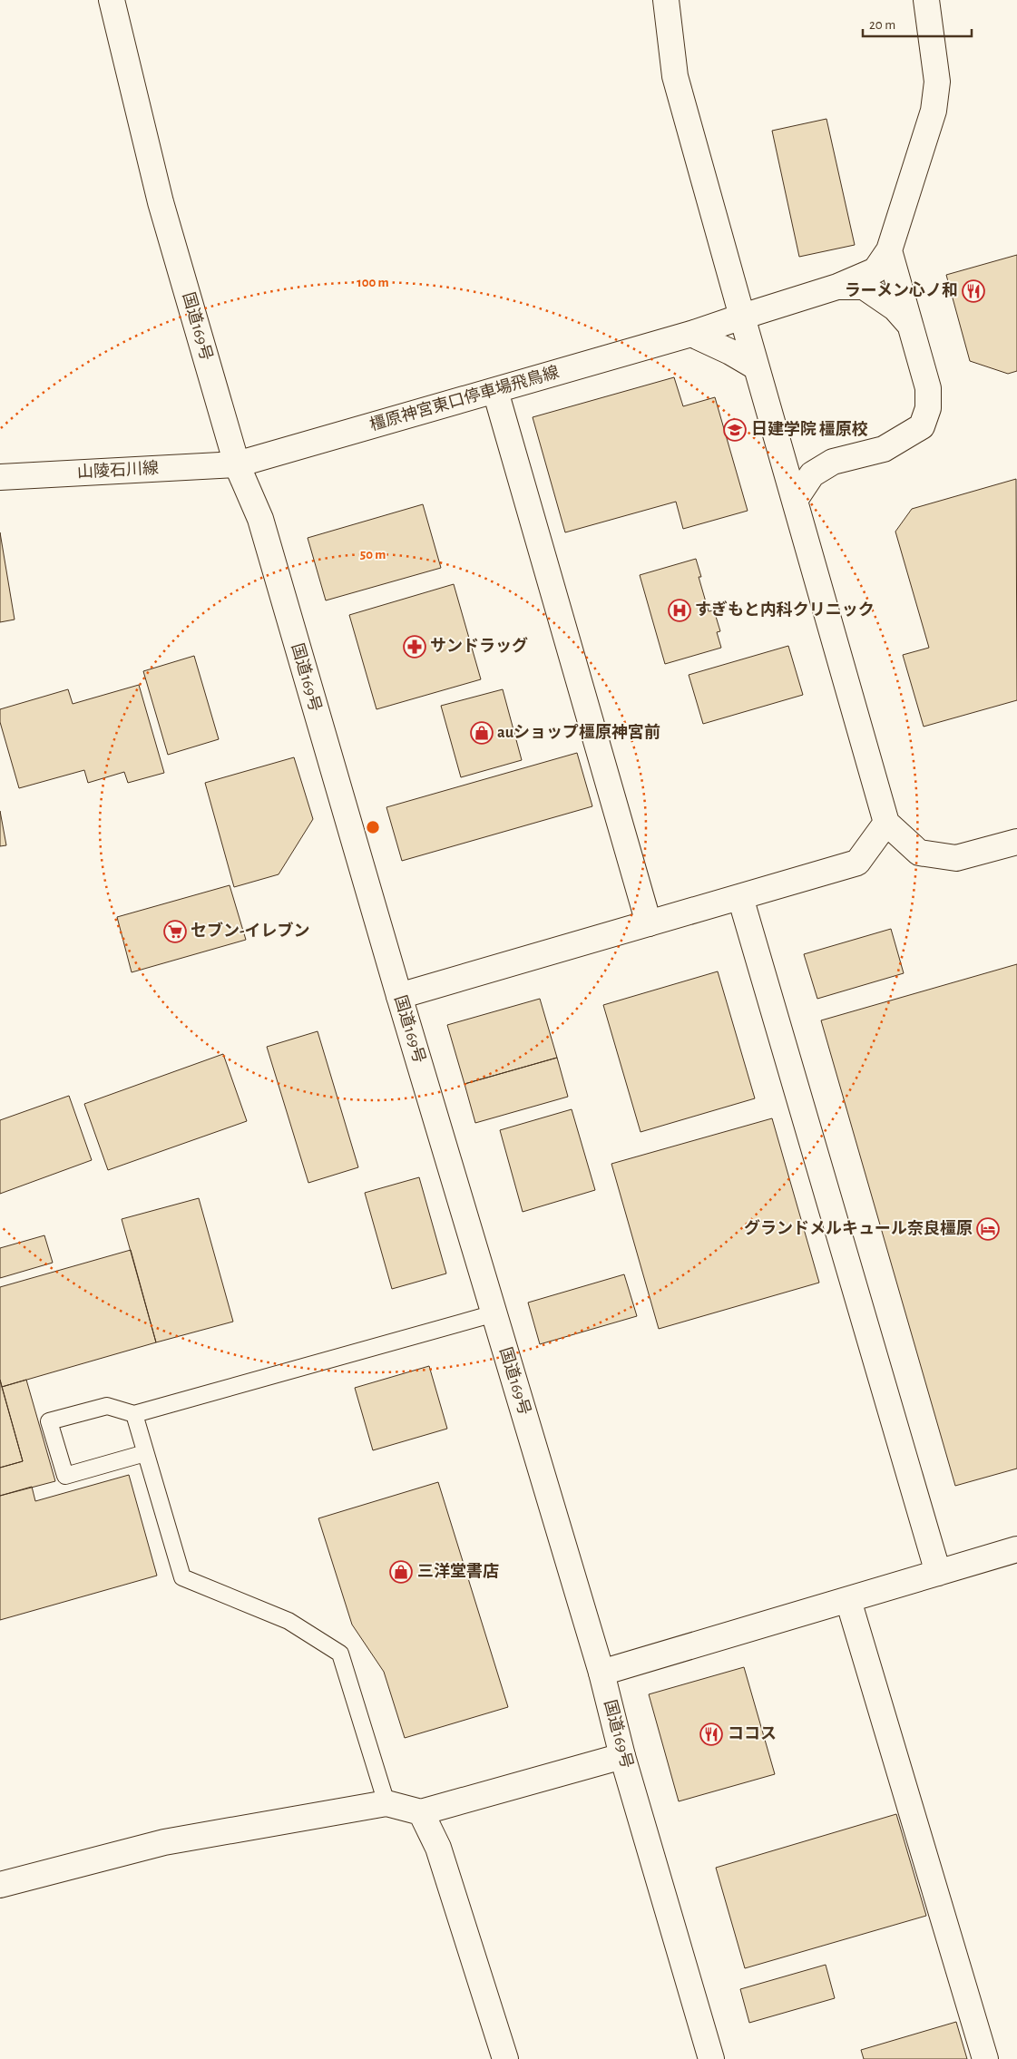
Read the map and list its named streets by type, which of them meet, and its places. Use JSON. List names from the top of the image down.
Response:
{
  "streets": {
    "main road": ["国道169号", "橿原神宮東口停車場飛鳥線", "山陵石川線"]
  },
  "crossings": [
    ["国道169号", "橿原神宮東口停車場飛鳥線"],
    ["国道169号", "山陵石川線"],
    ["橿原神宮東口停車場飛鳥線", "山陵石川線"]
  ],
  "places": {
    "restaurant": ["ラーメン心ノ和", "ココス"],
    "school or university": ["日建学院 橿原校"],
    "hospital": ["すぎもと内科クリニック"],
    "pharmacy": ["サンドラッグ"],
    "shop": ["auショップ橿原神宮前", "三洋堂書店"],
    "supermarket": ["セブン-イレブン"],
    "hotel": ["グランドメルキュール奈良橿原"]
  },
  "scale_bar": "20 m",
  "rings": ["100 m", "50 m"]
}
